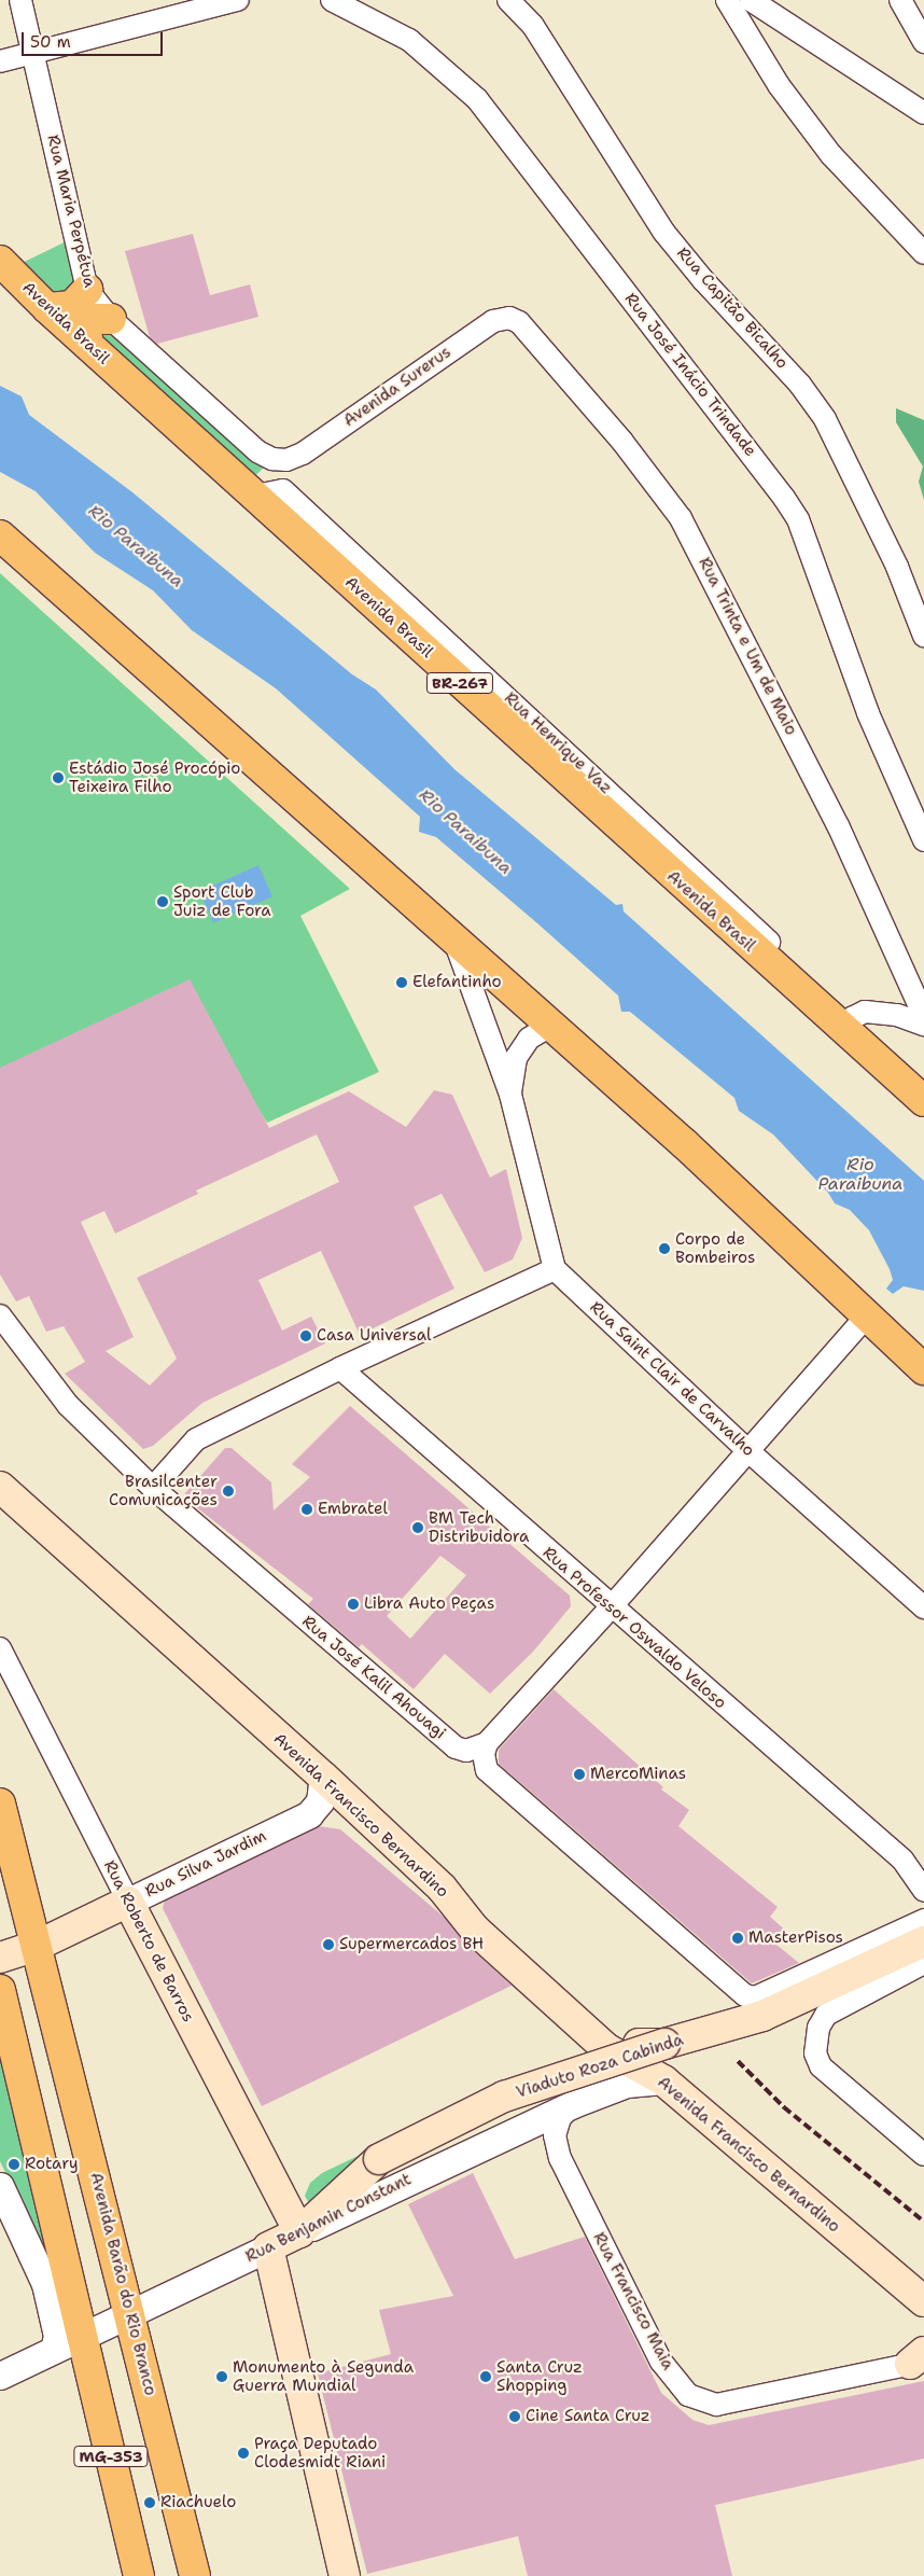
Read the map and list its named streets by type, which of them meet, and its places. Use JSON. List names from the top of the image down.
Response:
{
  "streets": {
    "main road": [
      "Avenida Brasil",
      "BR-267",
      "Avenida Francisco Bernardino",
      "Rua Silva Jardim",
      "Rua Roberto de Barros",
      "Viaduto Roza Cabinda",
      "Rua Benjamin Constant",
      "Avenida Barão do Rio Branco",
      "MG-353"
    ],
    "street": [
      "Rua Maria Perpétua",
      "Rua Capitão Bicalho",
      "Rua José Inácio Trindade",
      "Avenida Surerus",
      "Rua Trinta e Um de Maio",
      "Rua Saint Clair de Carvalho",
      "Rua Professor Oswaldo Veloso",
      "Rua José Kalil Ahouagi",
      "Rua Francisco Maia"
    ]
  },
  "crossings": [
    ["Avenida Brasil", "Avenida Surerus"],
    ["Avenida Surerus", "Rua Trinta e Um de Maio"],
    ["Avenida Francisco Bernardino", "Rua Silva Jardim"],
    ["Avenida Francisco Bernardino", "Rua Benjamin Constant"],
    ["Rua Silva Jardim", "Rua Roberto de Barros"],
    ["Rua Silva Jardim", "Avenida Barão do Rio Branco"],
    ["Rua Roberto de Barros", "Viaduto Roza Cabinda"],
    ["Rua Roberto de Barros", "Rua Benjamin Constant"],
    ["Viaduto Roza Cabinda", "Rua Benjamin Constant"],
    ["Rua Benjamin Constant", "Avenida Barão do Rio Branco"],
    ["Rua Benjamin Constant", "Rua Francisco Maia"],
    ["Rua Benjamin Constant", "MG-353"]
  ],
  "water": ["Rio Paraibuna"],
  "places": [
    "Estádio José Procópio Teixeira Filho",
    "Sport Club Juiz de Fora",
    "Elefantinho",
    "Corpo de Bombeiros",
    "Casa Universal",
    "Brasilcenter Comunicações",
    "Embratel",
    "BM Tech Distribuidora",
    "Libra Auto Peças",
    "MercoMinas",
    "MasterPisos",
    "Supermercados BH",
    "Rotary",
    "Monumento à Segunda Guerra Mundial",
    "Santa Cruz Shopping",
    "Cine Santa Cruz",
    "Praça Deputado Clodesmidt Riani",
    "Riachuelo"
  ],
  "scale_bar": "50 m"
}
